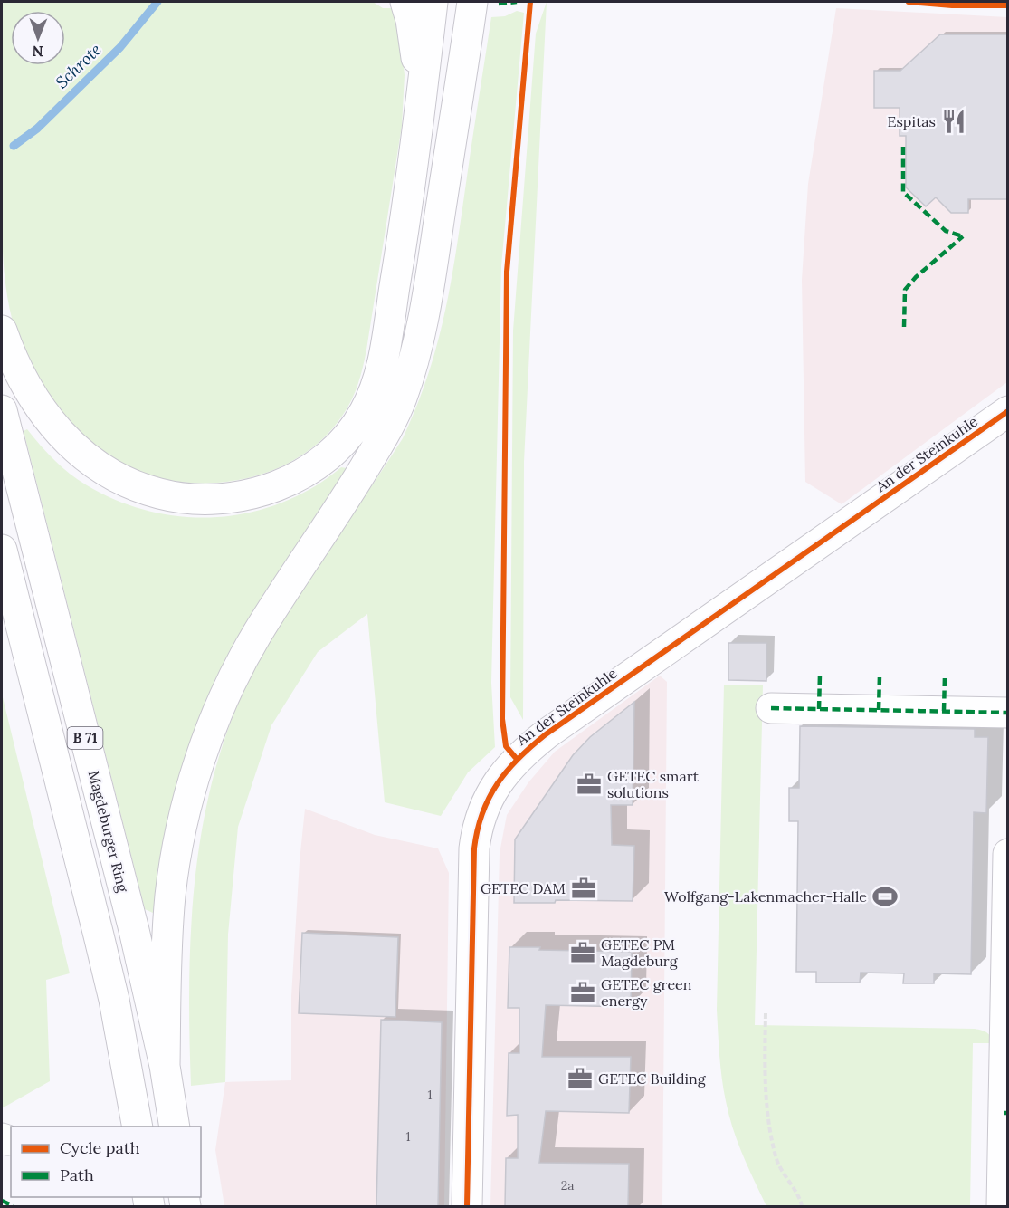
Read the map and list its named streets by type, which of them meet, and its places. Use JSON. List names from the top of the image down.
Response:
{
  "streets": {
    "main road": ["An der Steinkuhle", "B 71", "Magdeburger Ring"]
  },
  "water": ["Schrote"],
  "places": {
    "restaurant": ["Espitas"],
    "office": [
      "GETEC smart solutions",
      "GETEC DAM",
      "GETEC PM Magdeburg",
      "GETEC green energy",
      "GETEC Building"
    ],
    "sports": ["Wolfgang-Lakenmacher-Halle"]
  },
  "house_numbers": ["1", "1", "2a"],
  "legend": ["Cycle path", "Path"],
  "north": "bottom"
}
